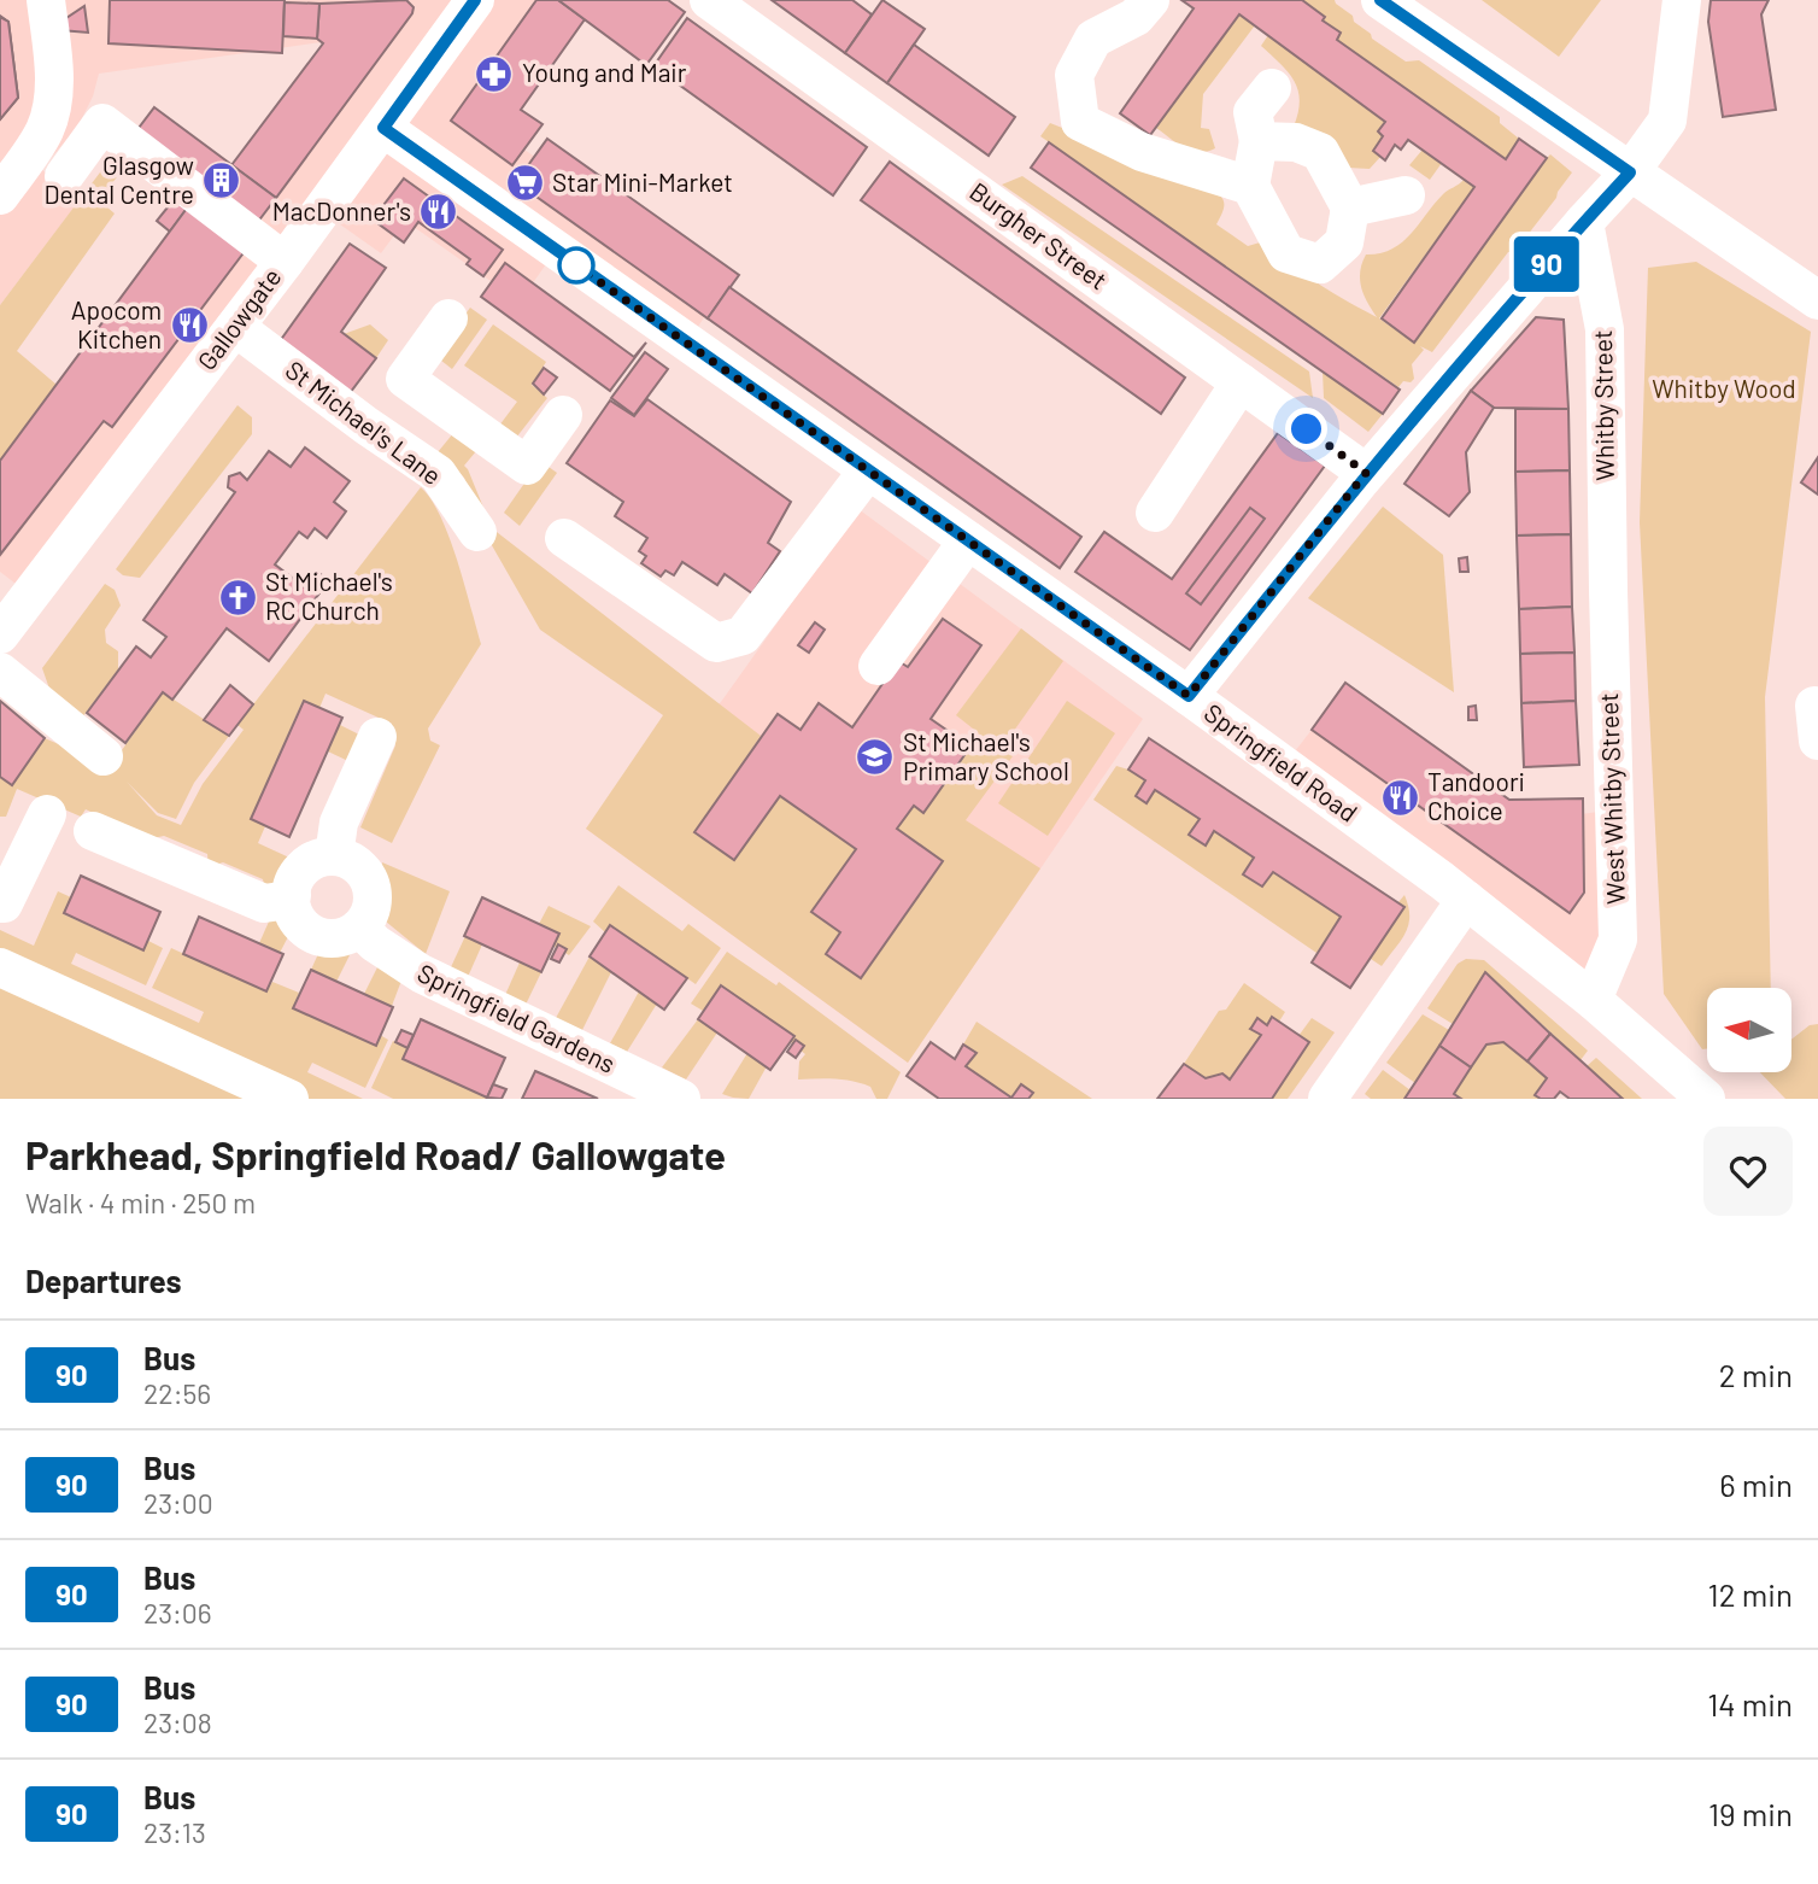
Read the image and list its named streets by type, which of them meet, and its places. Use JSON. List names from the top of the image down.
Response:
{
  "streets": {
    "street": [
      "Burgher Street",
      "Gallowgate",
      "Whitby Street",
      "St Michael's Lane",
      "Springfield Road",
      "West Whitby Street",
      "Springfield Gardens"
    ]
  },
  "crossings": [
    ["Gallowgate", "St Michael's Lane"],
    ["Gallowgate", "Springfield Road"],
    ["Whitby Street", "West Whitby Street"],
    ["Springfield Road", "West Whitby Street"]
  ],
  "parks": ["Whitby Wood"],
  "places": {
    "pharmacy": ["Young and Mair"],
    "building": ["Glasgow Dental Centre"],
    "supermarket": ["Star Mini-Market"],
    "restaurant": ["MacDonner's", "Apocom Kitchen", "Tandoori Choice"],
    "church": ["St Michael's RC Church"],
    "school or university": ["St Michael's Primary School"]
  },
  "lines": ["bus line 90"],
  "north": "left",
  "page": {
    "on_map": "90",
    "heading": [
      ["Parkhead, Springfield Road/ Gallowgate", "Walk · 4 min · 250 m"],
      "Departures"
    ],
    "list": [
      {
        "mark": "90",
        "name": "Bus",
        "note": "22:56",
        "value": "2 min"
      },
      {
        "mark": "90",
        "name": "Bus",
        "note": "23:00",
        "value": "6 min"
      },
      {
        "mark": "90",
        "name": "Bus",
        "note": "23:06",
        "value": "12 min"
      },
      {
        "mark": "90",
        "name": "Bus",
        "note": "23:08",
        "value": "14 min"
      },
      {
        "mark": "90",
        "name": "Bus",
        "note": "23:13",
        "value": "19 min"
      }
    ]
  }
}
